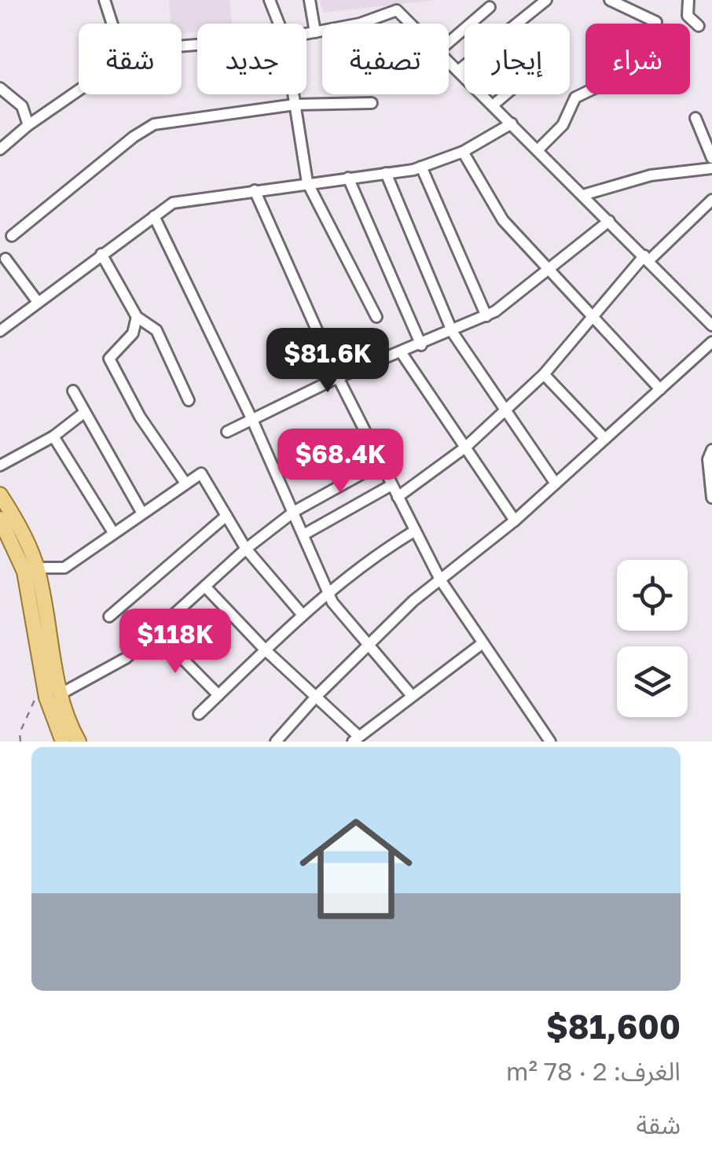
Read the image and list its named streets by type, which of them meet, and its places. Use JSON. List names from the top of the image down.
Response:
{
  "page": {
    "chip": [
      "شراء",
      "إيجار",
      "تصفية",
      "جديد",
      "شقة"
    ],
    "price": ["$81.6K", "$68.4K", "$118K"],
    "list": [
      {
        "name": "$81,600",
        "note": "الغرف: 2 · 78 m² · شقة"
      }
    ]
  }
}
